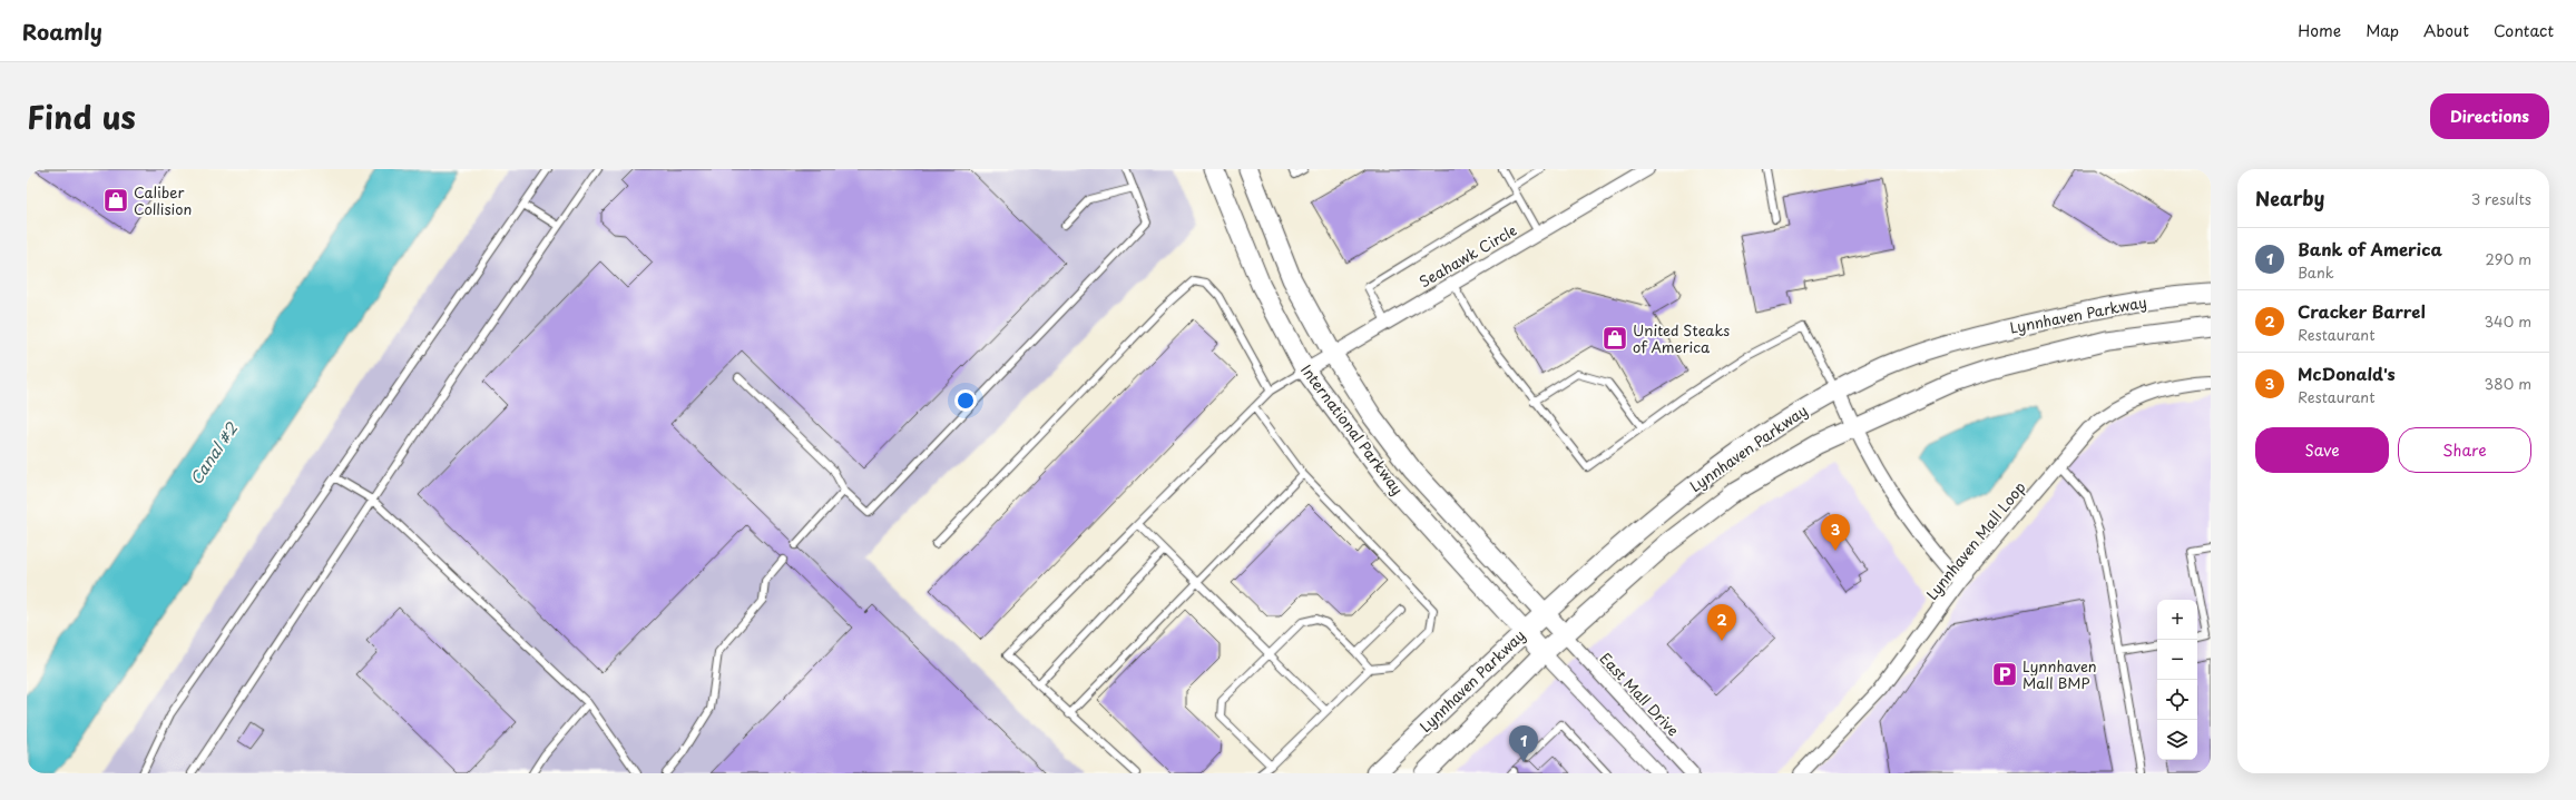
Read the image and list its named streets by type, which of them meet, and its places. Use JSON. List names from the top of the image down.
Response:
{
  "streets": {
    "main road": ["Lynnhaven Parkway", "International Parkway"],
    "street": ["Seahawk Circle", "Lynnhaven Mall Loop", "East Mall Drive"]
  },
  "crossings": [
    ["Seahawk Circle", "International Parkway"],
    ["Lynnhaven Parkway", "International Parkway"],
    ["Lynnhaven Parkway", "East Mall Drive"],
    ["International Parkway", "East Mall Drive"]
  ],
  "water": ["Canal #2"],
  "places": {
    "shop": ["Caliber Collision", "United Steaks of America"],
    "parking": ["Lynnhaven Mall BMP"]
  },
  "page": {
    "header": "Roamly",
    "nav": [
      "Home",
      "Map",
      "About",
      "Contact"
    ],
    "title": "Find us",
    "buttons": [
      "Directions",
      ["Save", "Share"]
    ],
    "heading": ["Nearby", "3 results"],
    "list": [
      {
        "mark": "1",
        "name": "Bank of America",
        "note": "Bank",
        "value": "290 m"
      },
      {
        "mark": "2",
        "name": "Cracker Barrel",
        "note": "Restaurant",
        "value": "340 m"
      },
      {
        "mark": "3",
        "name": "McDonald's",
        "note": "Restaurant",
        "value": "380 m"
      }
    ],
    "pins": ["3", "2", "1"],
    "map_buttons": ["+", "−"]
  }
}
